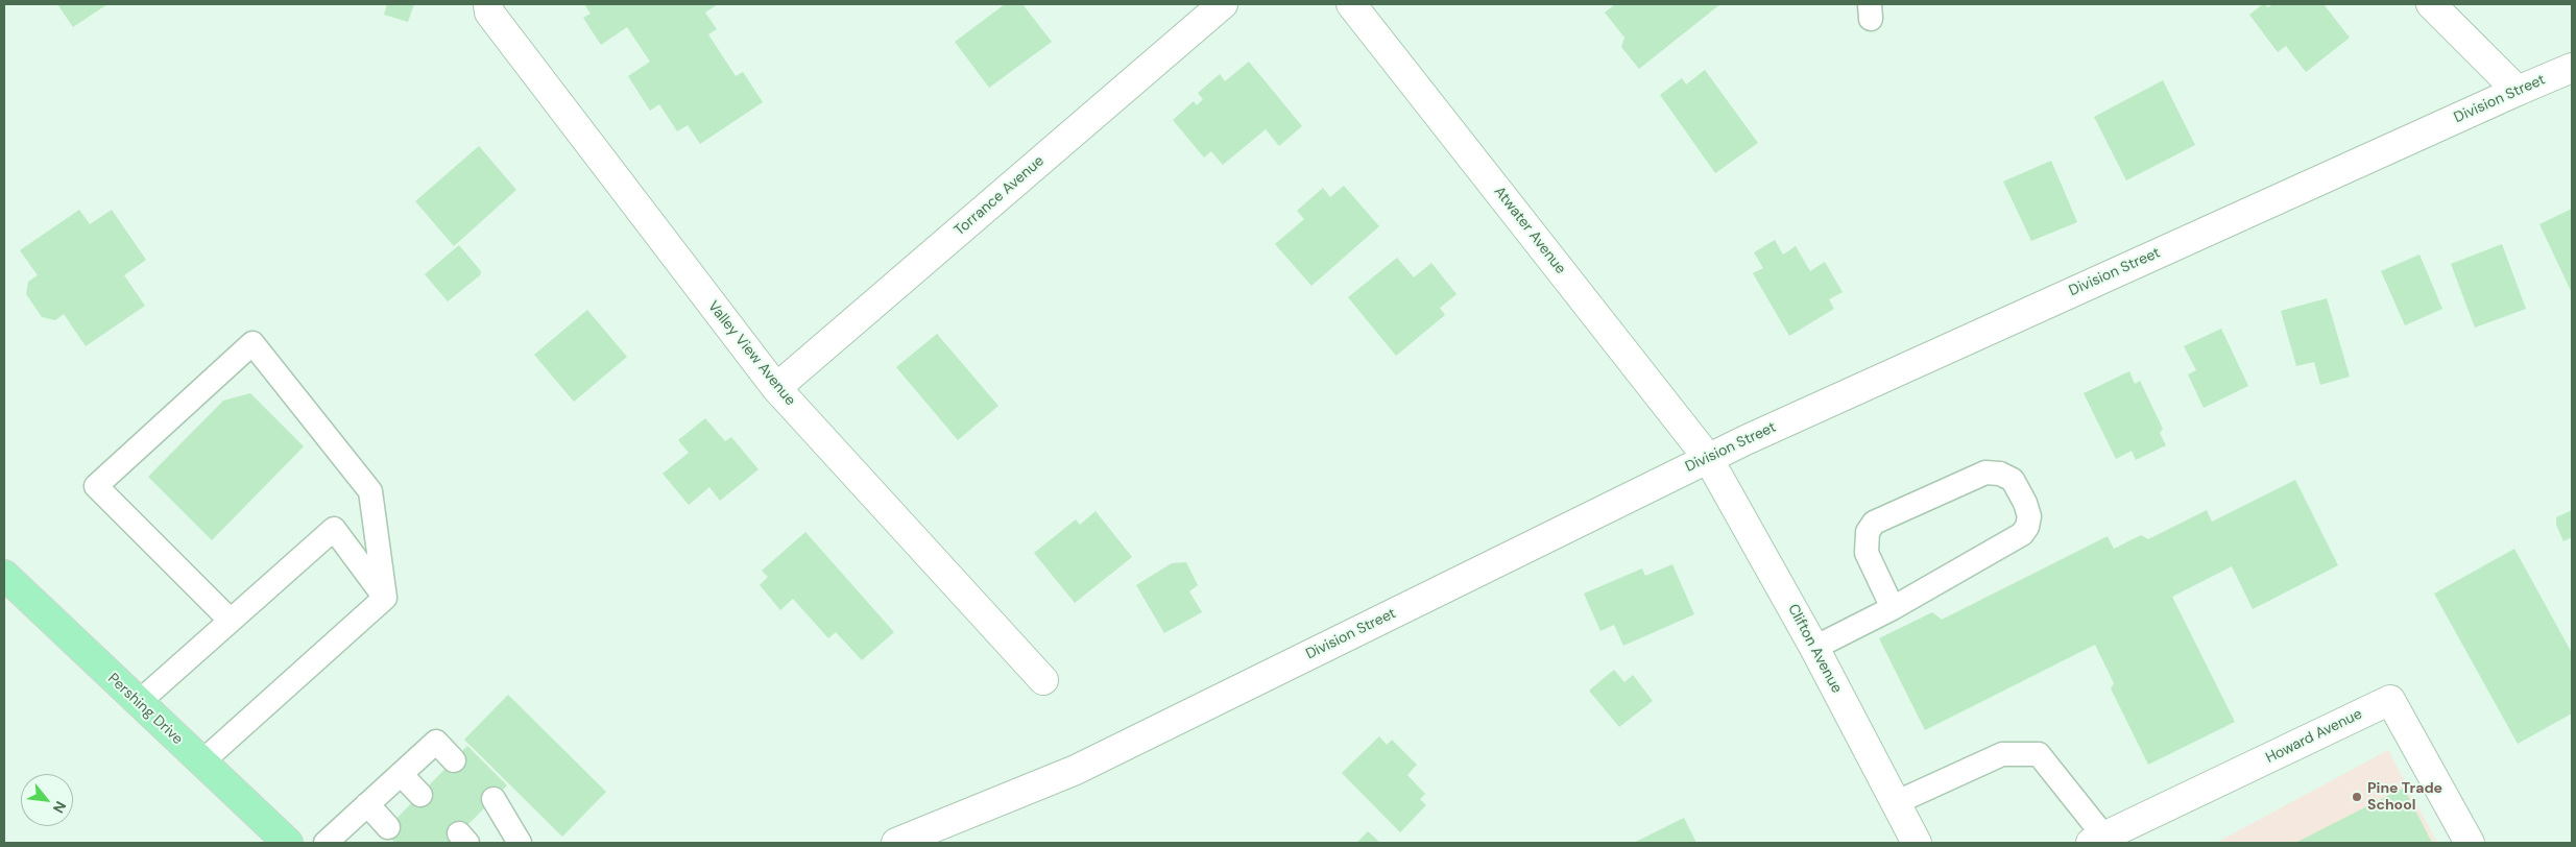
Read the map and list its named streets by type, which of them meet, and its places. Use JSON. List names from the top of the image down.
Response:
{
  "streets": {
    "main road": ["Pershing Drive"],
    "street": [
      "Division Street",
      "Torrance Avenue",
      "Atwater Avenue",
      "Valley View Avenue",
      "Clifton Avenue",
      "Howard Avenue"
    ]
  },
  "crossings": [
    ["Division Street", "Atwater Avenue"],
    ["Division Street", "Clifton Avenue"],
    ["Torrance Avenue", "Valley View Avenue"],
    ["Atwater Avenue", "Clifton Avenue"]
  ],
  "places": ["Pine Trade School"],
  "north": "bottom right"
}
